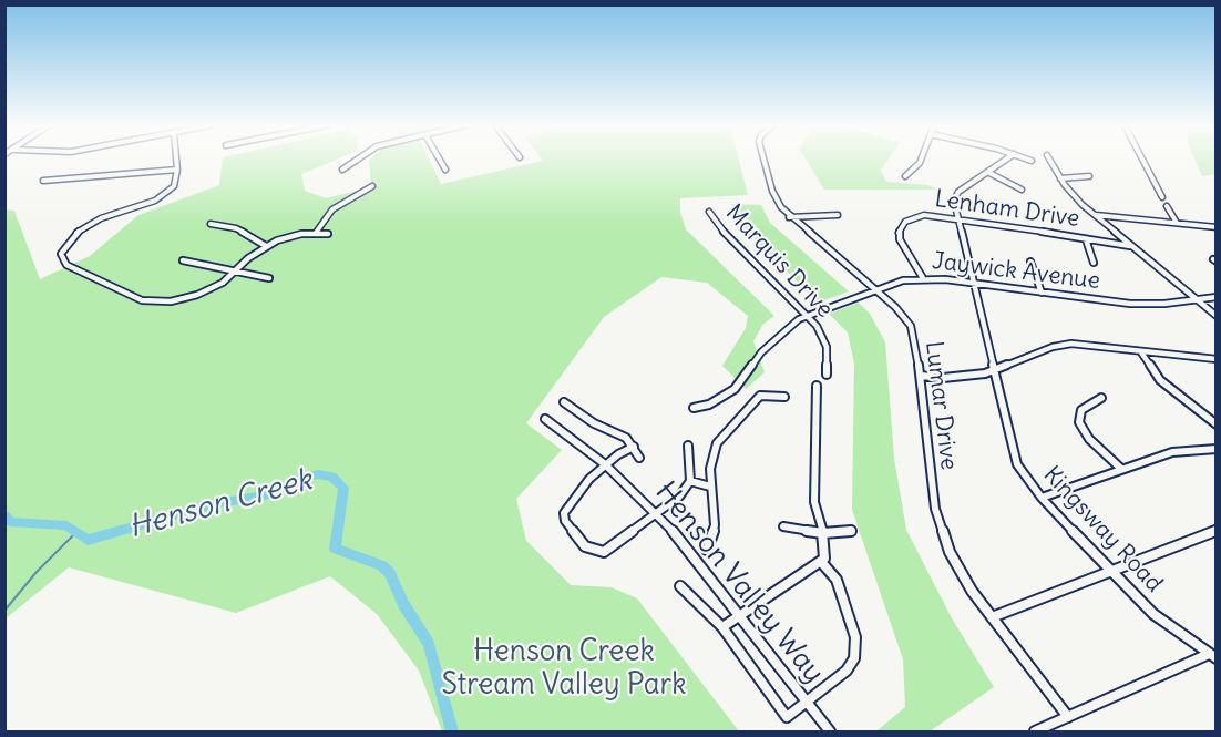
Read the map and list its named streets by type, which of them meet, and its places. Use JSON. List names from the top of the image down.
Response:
{
  "streets": {
    "street": [
      "Lenham Drive",
      "Marquis Drive",
      "Jaywick Avenue",
      "Lumar Drive",
      "Kingsway Road",
      "Henson Valley Way"
    ]
  },
  "crossings": [
    ["Lenham Drive", "Jaywick Avenue"],
    ["Lenham Drive", "Kingsway Road"],
    ["Marquis Drive", "Jaywick Avenue"],
    ["Jaywick Avenue", "Lumar Drive"],
    ["Jaywick Avenue", "Kingsway Road"]
  ],
  "water": ["Henson Creek"],
  "parks": ["Henson Creek Stream Valley Park"]
}
